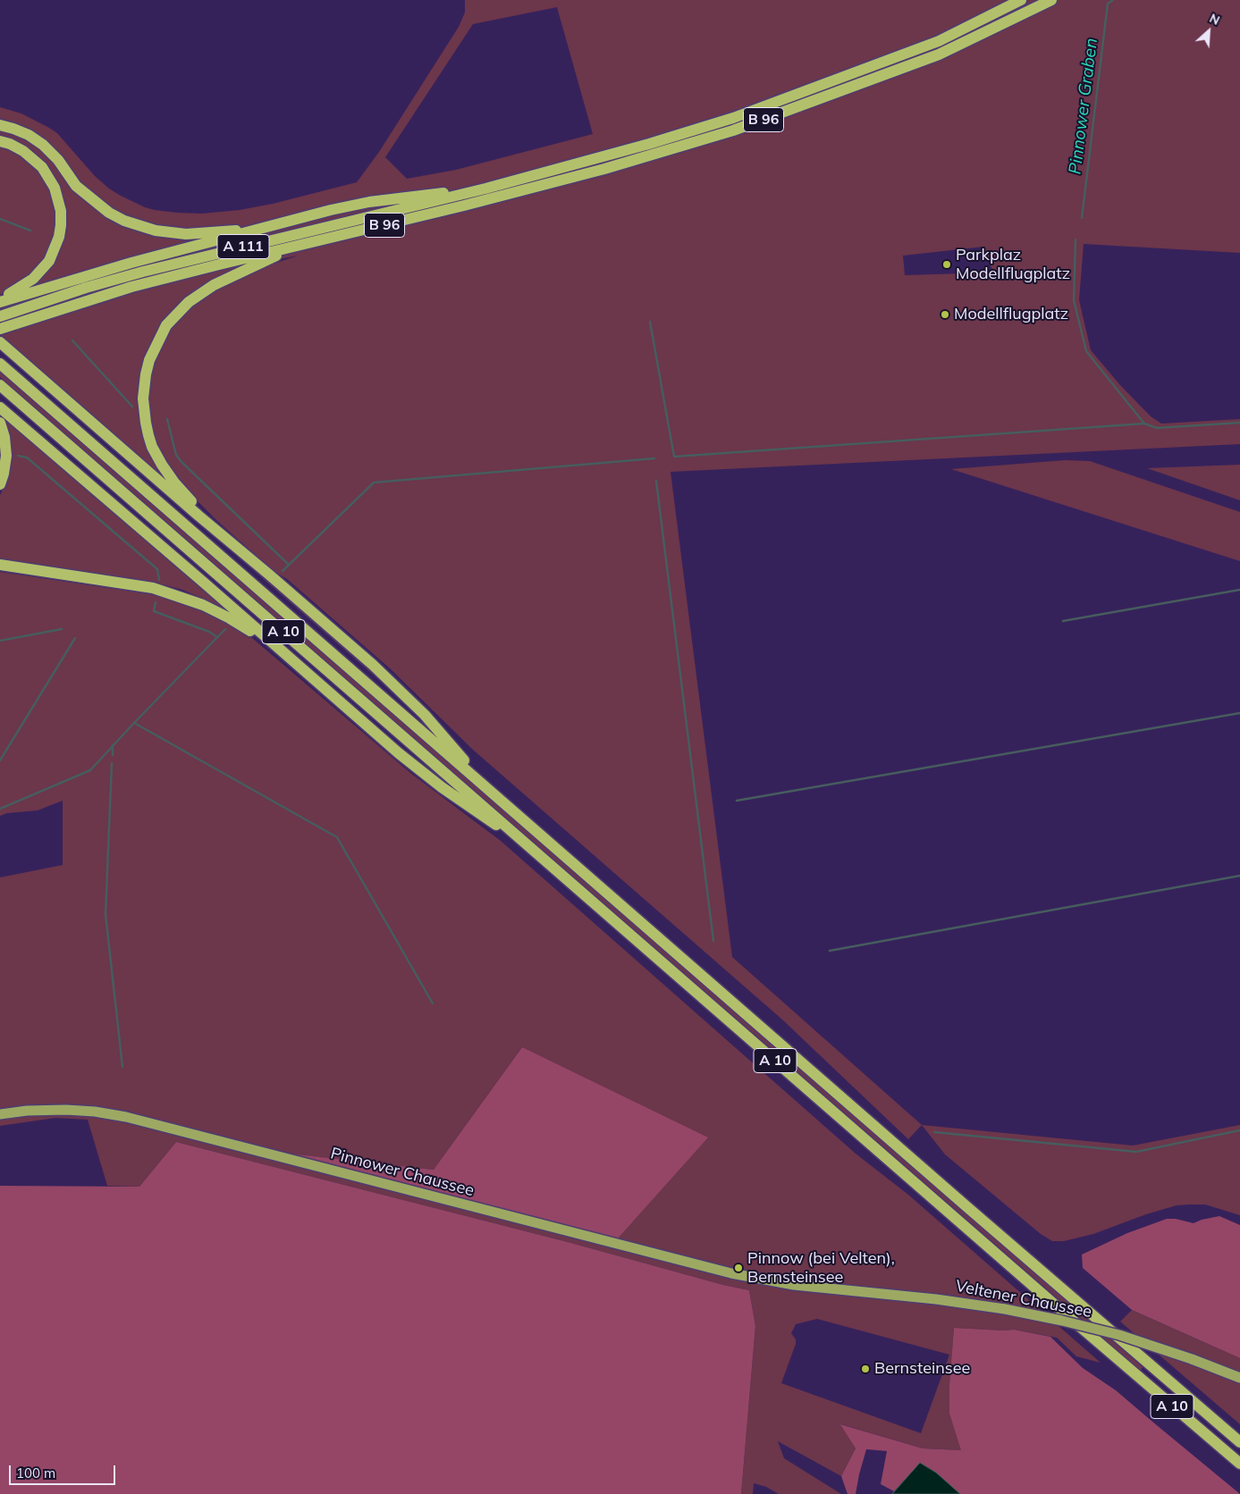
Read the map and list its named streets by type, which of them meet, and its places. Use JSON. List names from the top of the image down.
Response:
{
  "streets": {
    "highway": ["B 96", "A 111", "A 10"],
    "main road": ["Pinnower Chaussee", "Veltener Chaussee"]
  },
  "crossings": [
    ["B 96", "A 111"],
    ["Pinnower Chaussee", "Veltener Chaussee"]
  ],
  "water": ["Pinnower Graben"],
  "places": [
    "Parkplaz Modellflugplatz",
    "Modellflugplatz",
    "Pinnow (bei Velten), Bernsteinsee",
    "Bernsteinsee"
  ],
  "scale_bar": "100 m",
  "north": "top right"
}
